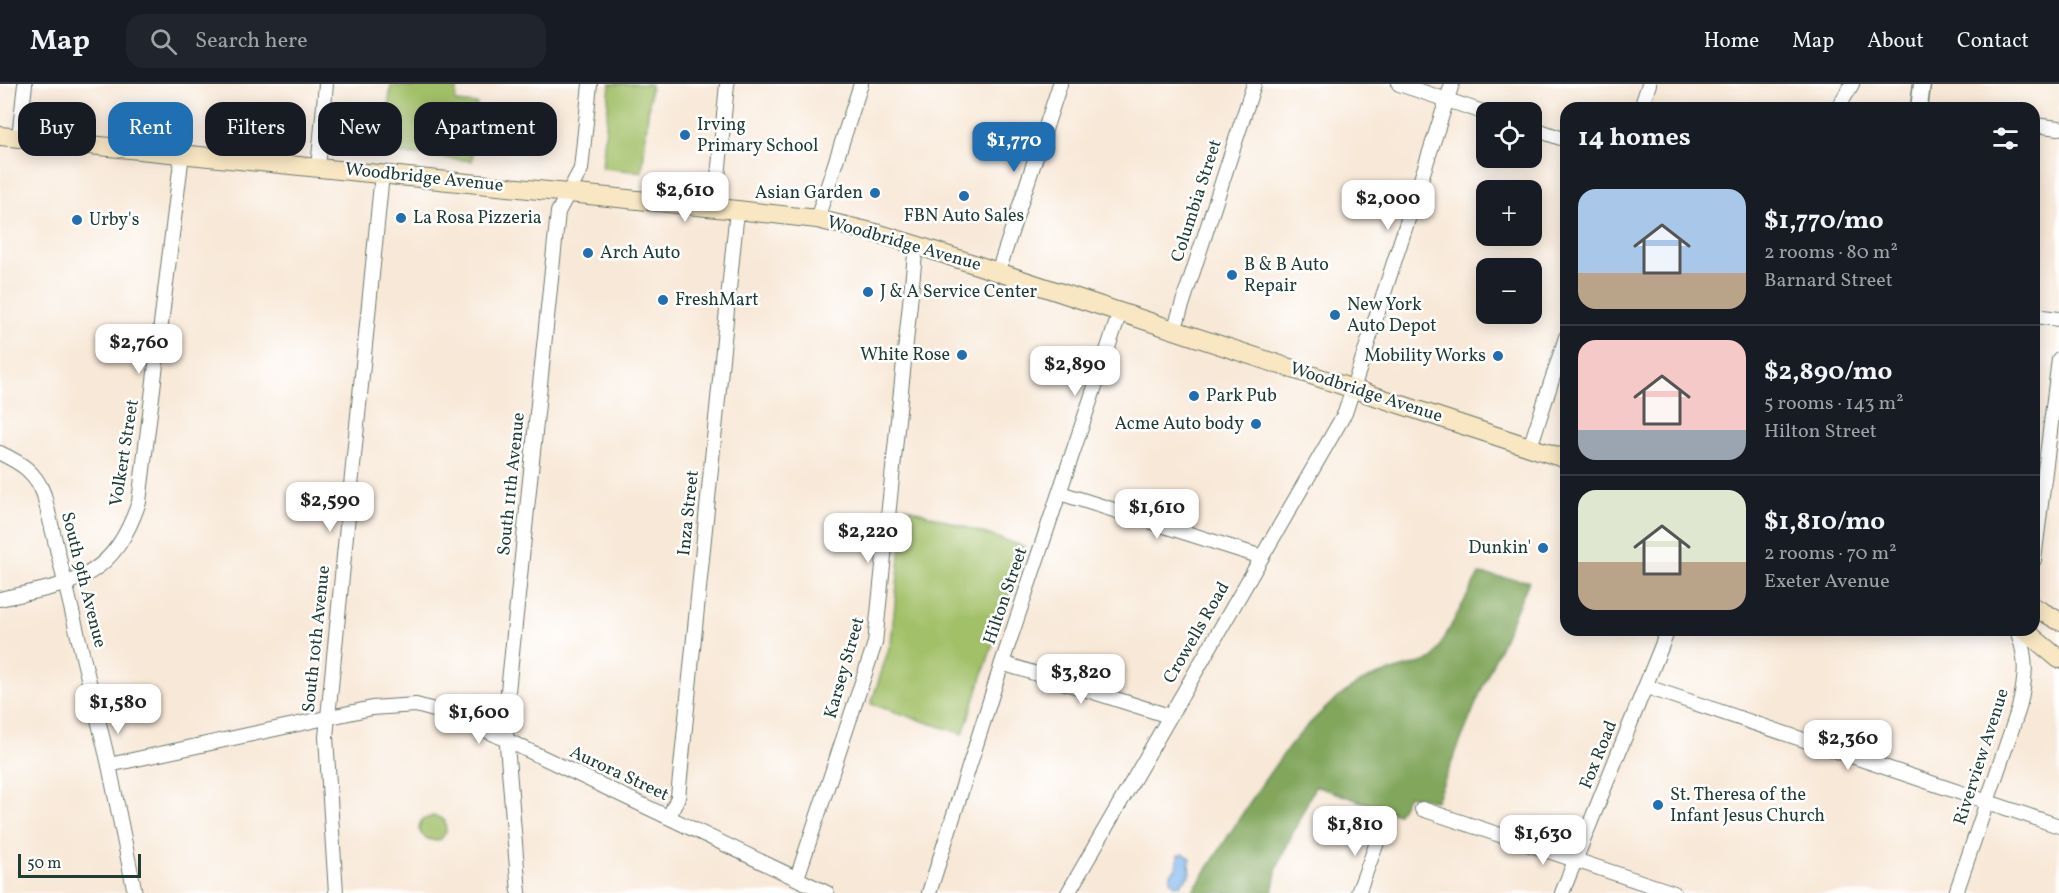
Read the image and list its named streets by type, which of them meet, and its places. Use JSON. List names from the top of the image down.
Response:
{
  "streets": {
    "main road": ["Woodbridge Avenue"],
    "street": [
      "Columbia Street",
      "Volkert Street",
      "South 11th Avenue",
      "Inza Street",
      "South 9th Avenue",
      "Hilton Street",
      "Crowells Road",
      "South 10th Avenue",
      "Karsey Street",
      "Fox Road",
      "Riverview Avenue",
      "Aurora Street"
    ]
  },
  "crossings": [
    ["Woodbridge Avenue", "Columbia Street"],
    ["Woodbridge Avenue", "South 11th Avenue"],
    ["Woodbridge Avenue", "Inza Street"],
    ["Woodbridge Avenue", "Hilton Street"],
    ["Woodbridge Avenue", "Crowells Road"],
    ["Woodbridge Avenue", "South 10th Avenue"],
    ["Woodbridge Avenue", "Karsey Street"],
    ["Volkert Street", "South 9th Avenue"],
    ["South 11th Avenue", "Aurora Street"],
    ["Inza Street", "Aurora Street"],
    ["South 9th Avenue", "Aurora Street"],
    ["South 10th Avenue", "Aurora Street"],
    ["Karsey Street", "Aurora Street"]
  ],
  "places": [
    "Irving Primary School",
    "Asian Garden",
    "FBN Auto Sales",
    "La Rosa Pizzeria",
    "Urby's",
    "Arch Auto",
    "B & B Auto Repair",
    "J & A Service Center",
    "FreshMart",
    "New York Auto Depot",
    "White Rose",
    "Mobility Works",
    "Park Pub",
    "Acme Auto body",
    "Dunkin'",
    "St. Theresa of the Infant Jesus Church"
  ],
  "scale_bar": "50 m",
  "page": {
    "header": "Map",
    "search": "Search here",
    "nav": [
      "Home",
      "Map",
      "About",
      "Contact"
    ],
    "map_buttons": ["+", "−"],
    "chip": [
      "Buy",
      "Rent",
      "Filters",
      "New",
      "Apartment"
    ],
    "heading": "14 homes",
    "price": [
      "$1,770",
      "$2,610",
      "$2,000",
      "$2,760",
      "$2,890",
      "$2,590",
      "$1,610",
      "$2,220",
      "$3,820",
      "$1,580",
      "$1,600",
      "$2,360",
      "$1,810",
      "$1,630"
    ],
    "list": [
      {
        "name": "$1,770/mo",
        "note": "2 rooms · 80 m² · Barnard Street"
      },
      {
        "name": "$2,890/mo",
        "note": "5 rooms · 143 m² · Hilton Street"
      },
      {
        "name": "$1,810/mo",
        "note": "2 rooms · 70 m² · Exeter Avenue"
      }
    ],
    "scale": "50 m"
  }
}
